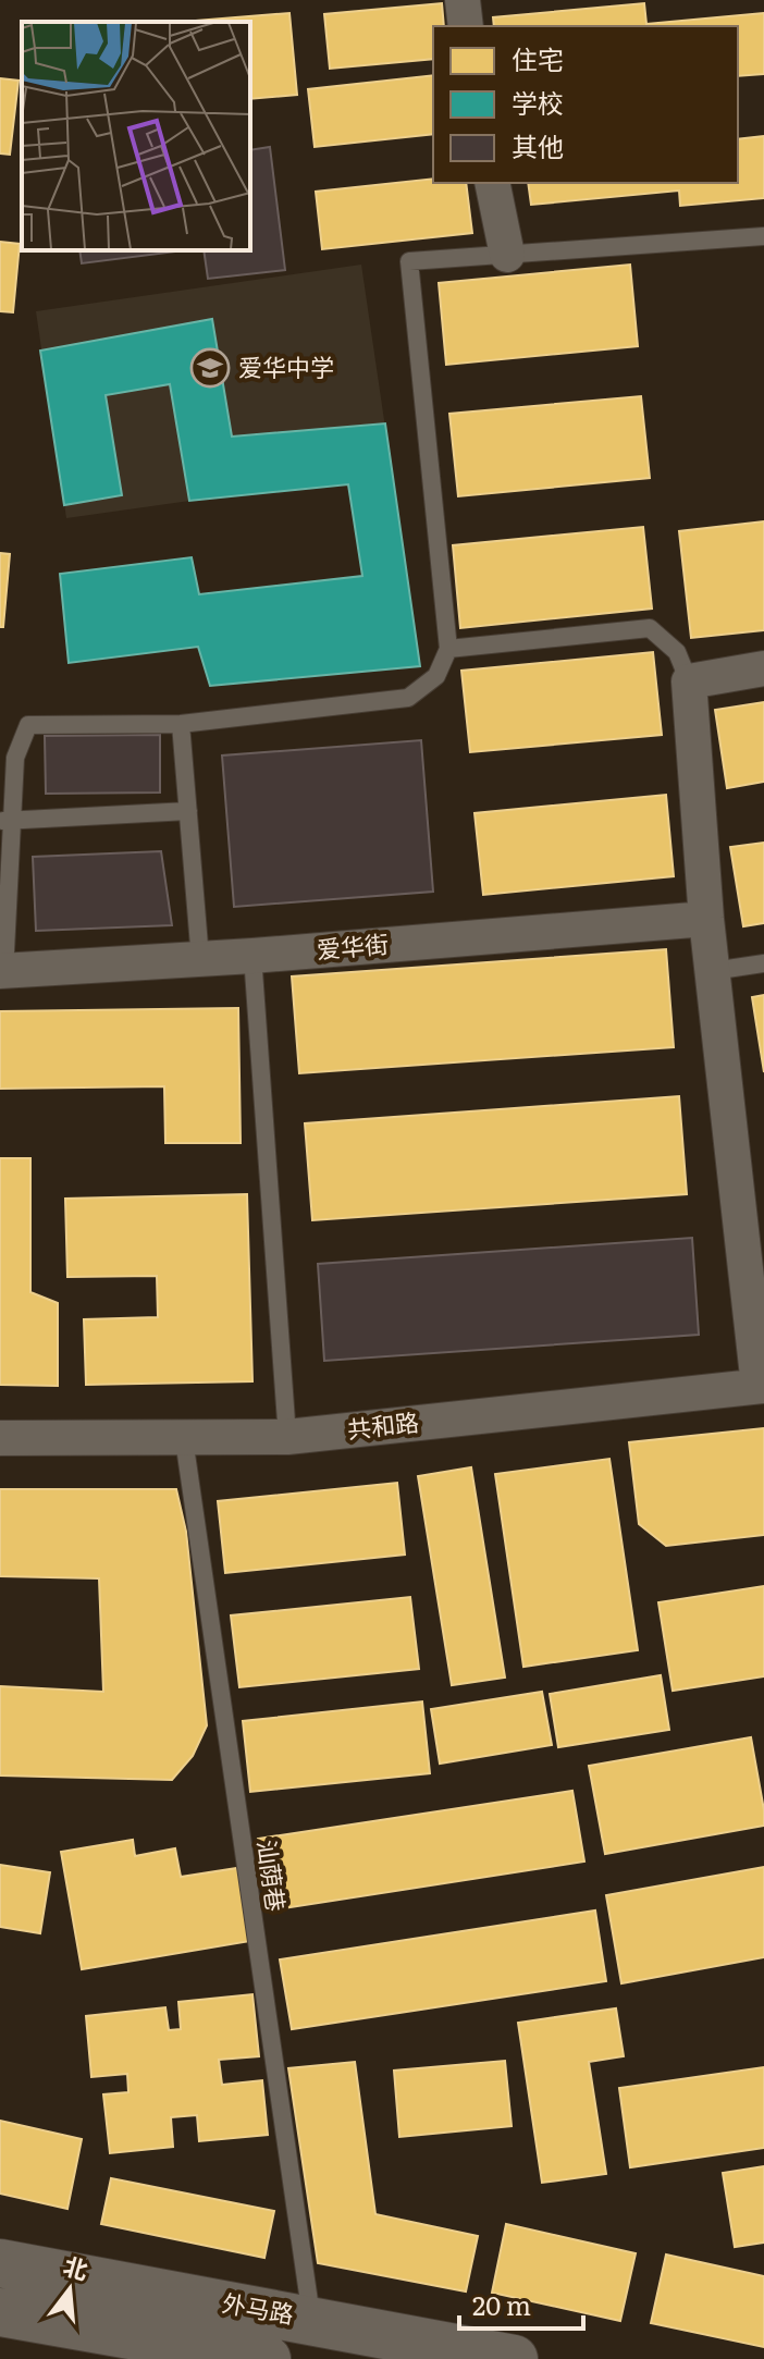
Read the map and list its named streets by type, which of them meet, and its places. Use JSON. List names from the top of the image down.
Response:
{
  "streets": {
    "street": ["爱华街", "共和路", "外马路"],
    "lane": ["汕荫巷"]
  },
  "crossings": [
    ["共和路", "汕荫巷"],
    ["汕荫巷", "外马路"]
  ],
  "places": {
    "school or university": ["爱华中学"]
  },
  "legend": ["住宅", "学校", "其他"],
  "scale_bar": "20 m",
  "north": "top"
}
